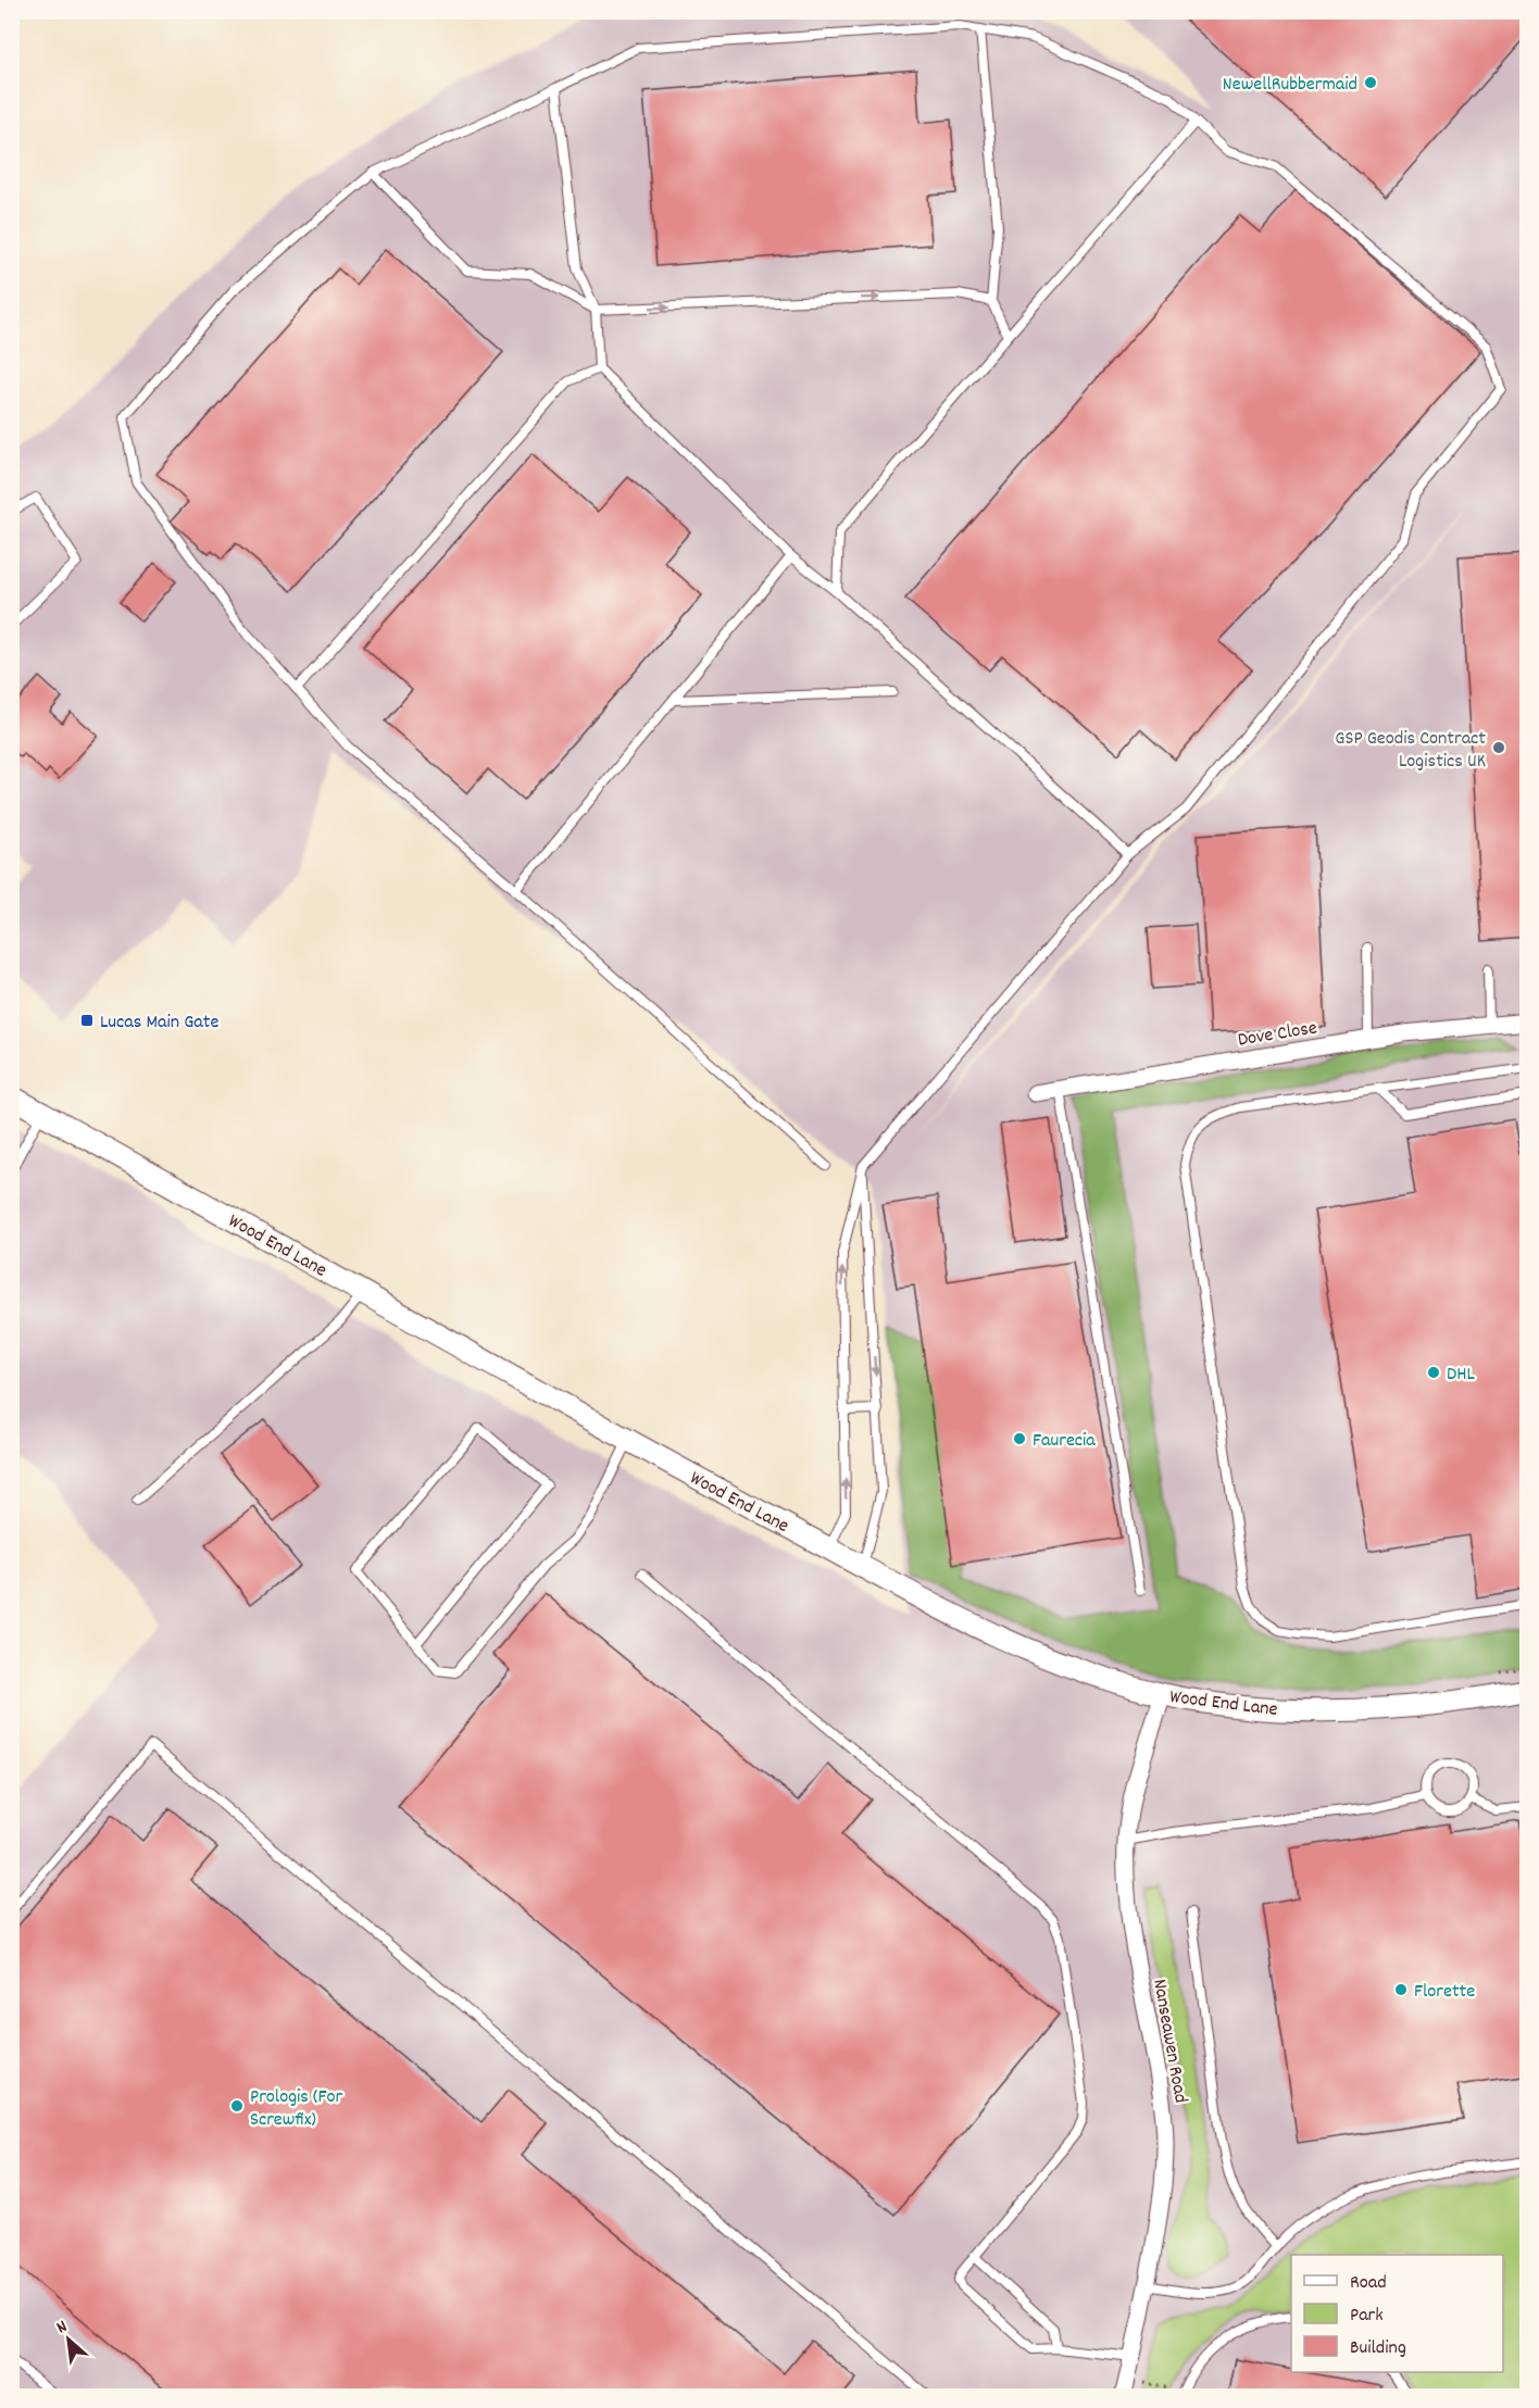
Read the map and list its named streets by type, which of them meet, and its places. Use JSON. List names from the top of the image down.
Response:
{
  "streets": {
    "street": ["Dove Close", "Wood End Lane", "Nanseawen Road"]
  },
  "crossings": [
    ["Wood End Lane", "Nanseawen Road"]
  ],
  "places": {
    "other": [
      "NewellRubbermaid",
      "GSP Geodis Contract Logistics UK",
      "DHL",
      "Faurecia",
      "Florette",
      "Prologis (For Screwfix)"
    ],
    "transit": ["Lucas Main Gate"]
  },
  "legend": ["Road", "Park", "Building"],
  "north": "top left"
}
